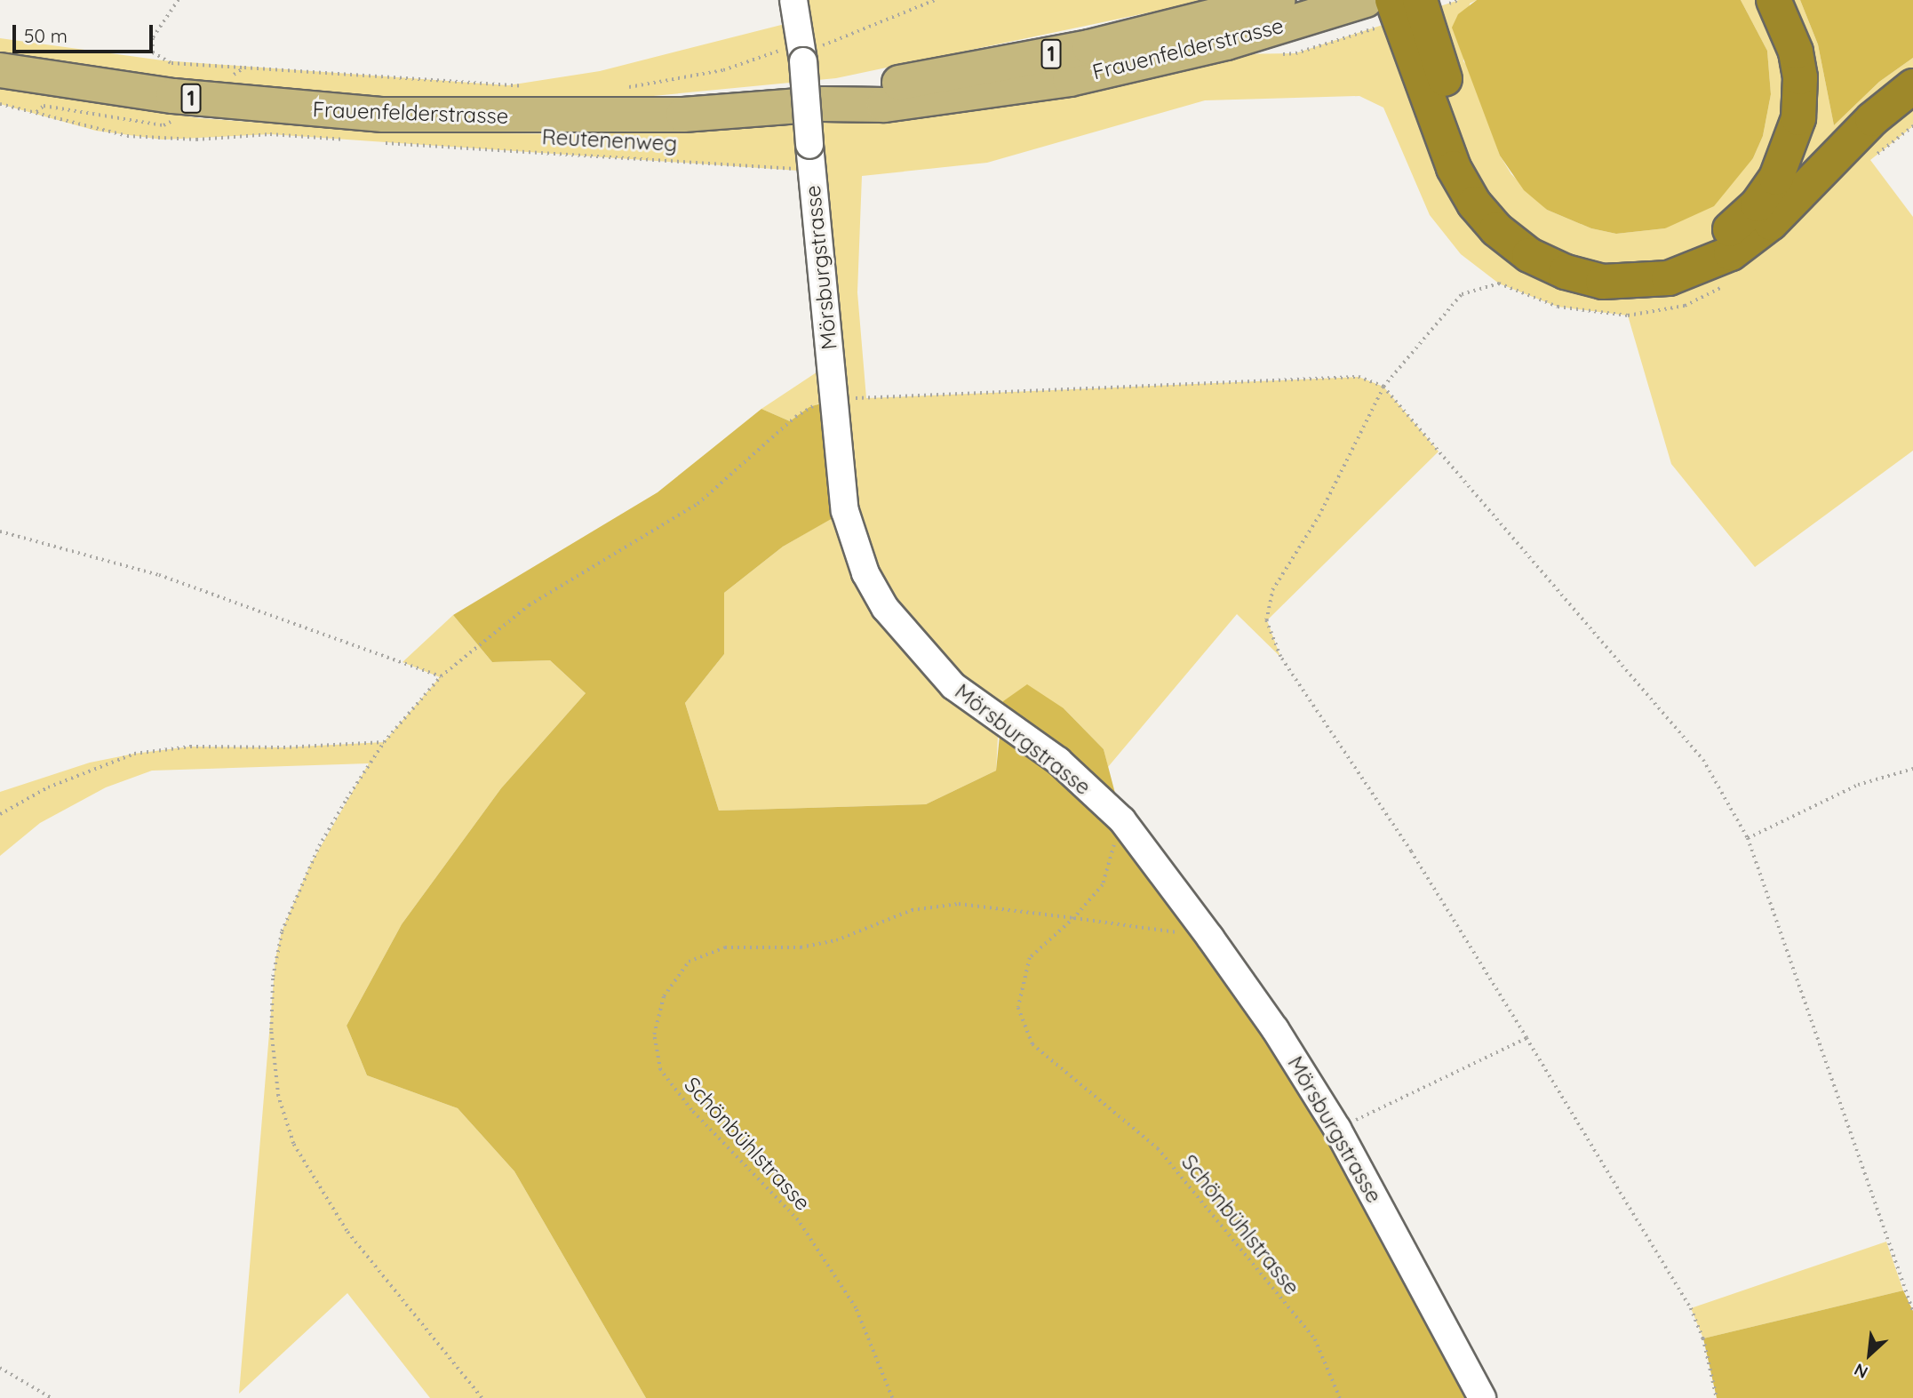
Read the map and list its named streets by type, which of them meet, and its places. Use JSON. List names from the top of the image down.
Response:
{
  "streets": {
    "main road": ["Frauenfelderstrasse", "1"],
    "street": ["Mörsburgstrasse"],
    "path": ["Reutenenweg", "Schönbühlstrasse"]
  },
  "crossings": [
    ["Reutenenweg", "Mörsburgstrasse"],
    ["Mörsburgstrasse", "Schönbühlstrasse"]
  ],
  "scale_bar": "50 m",
  "north": "bottom left"
}
